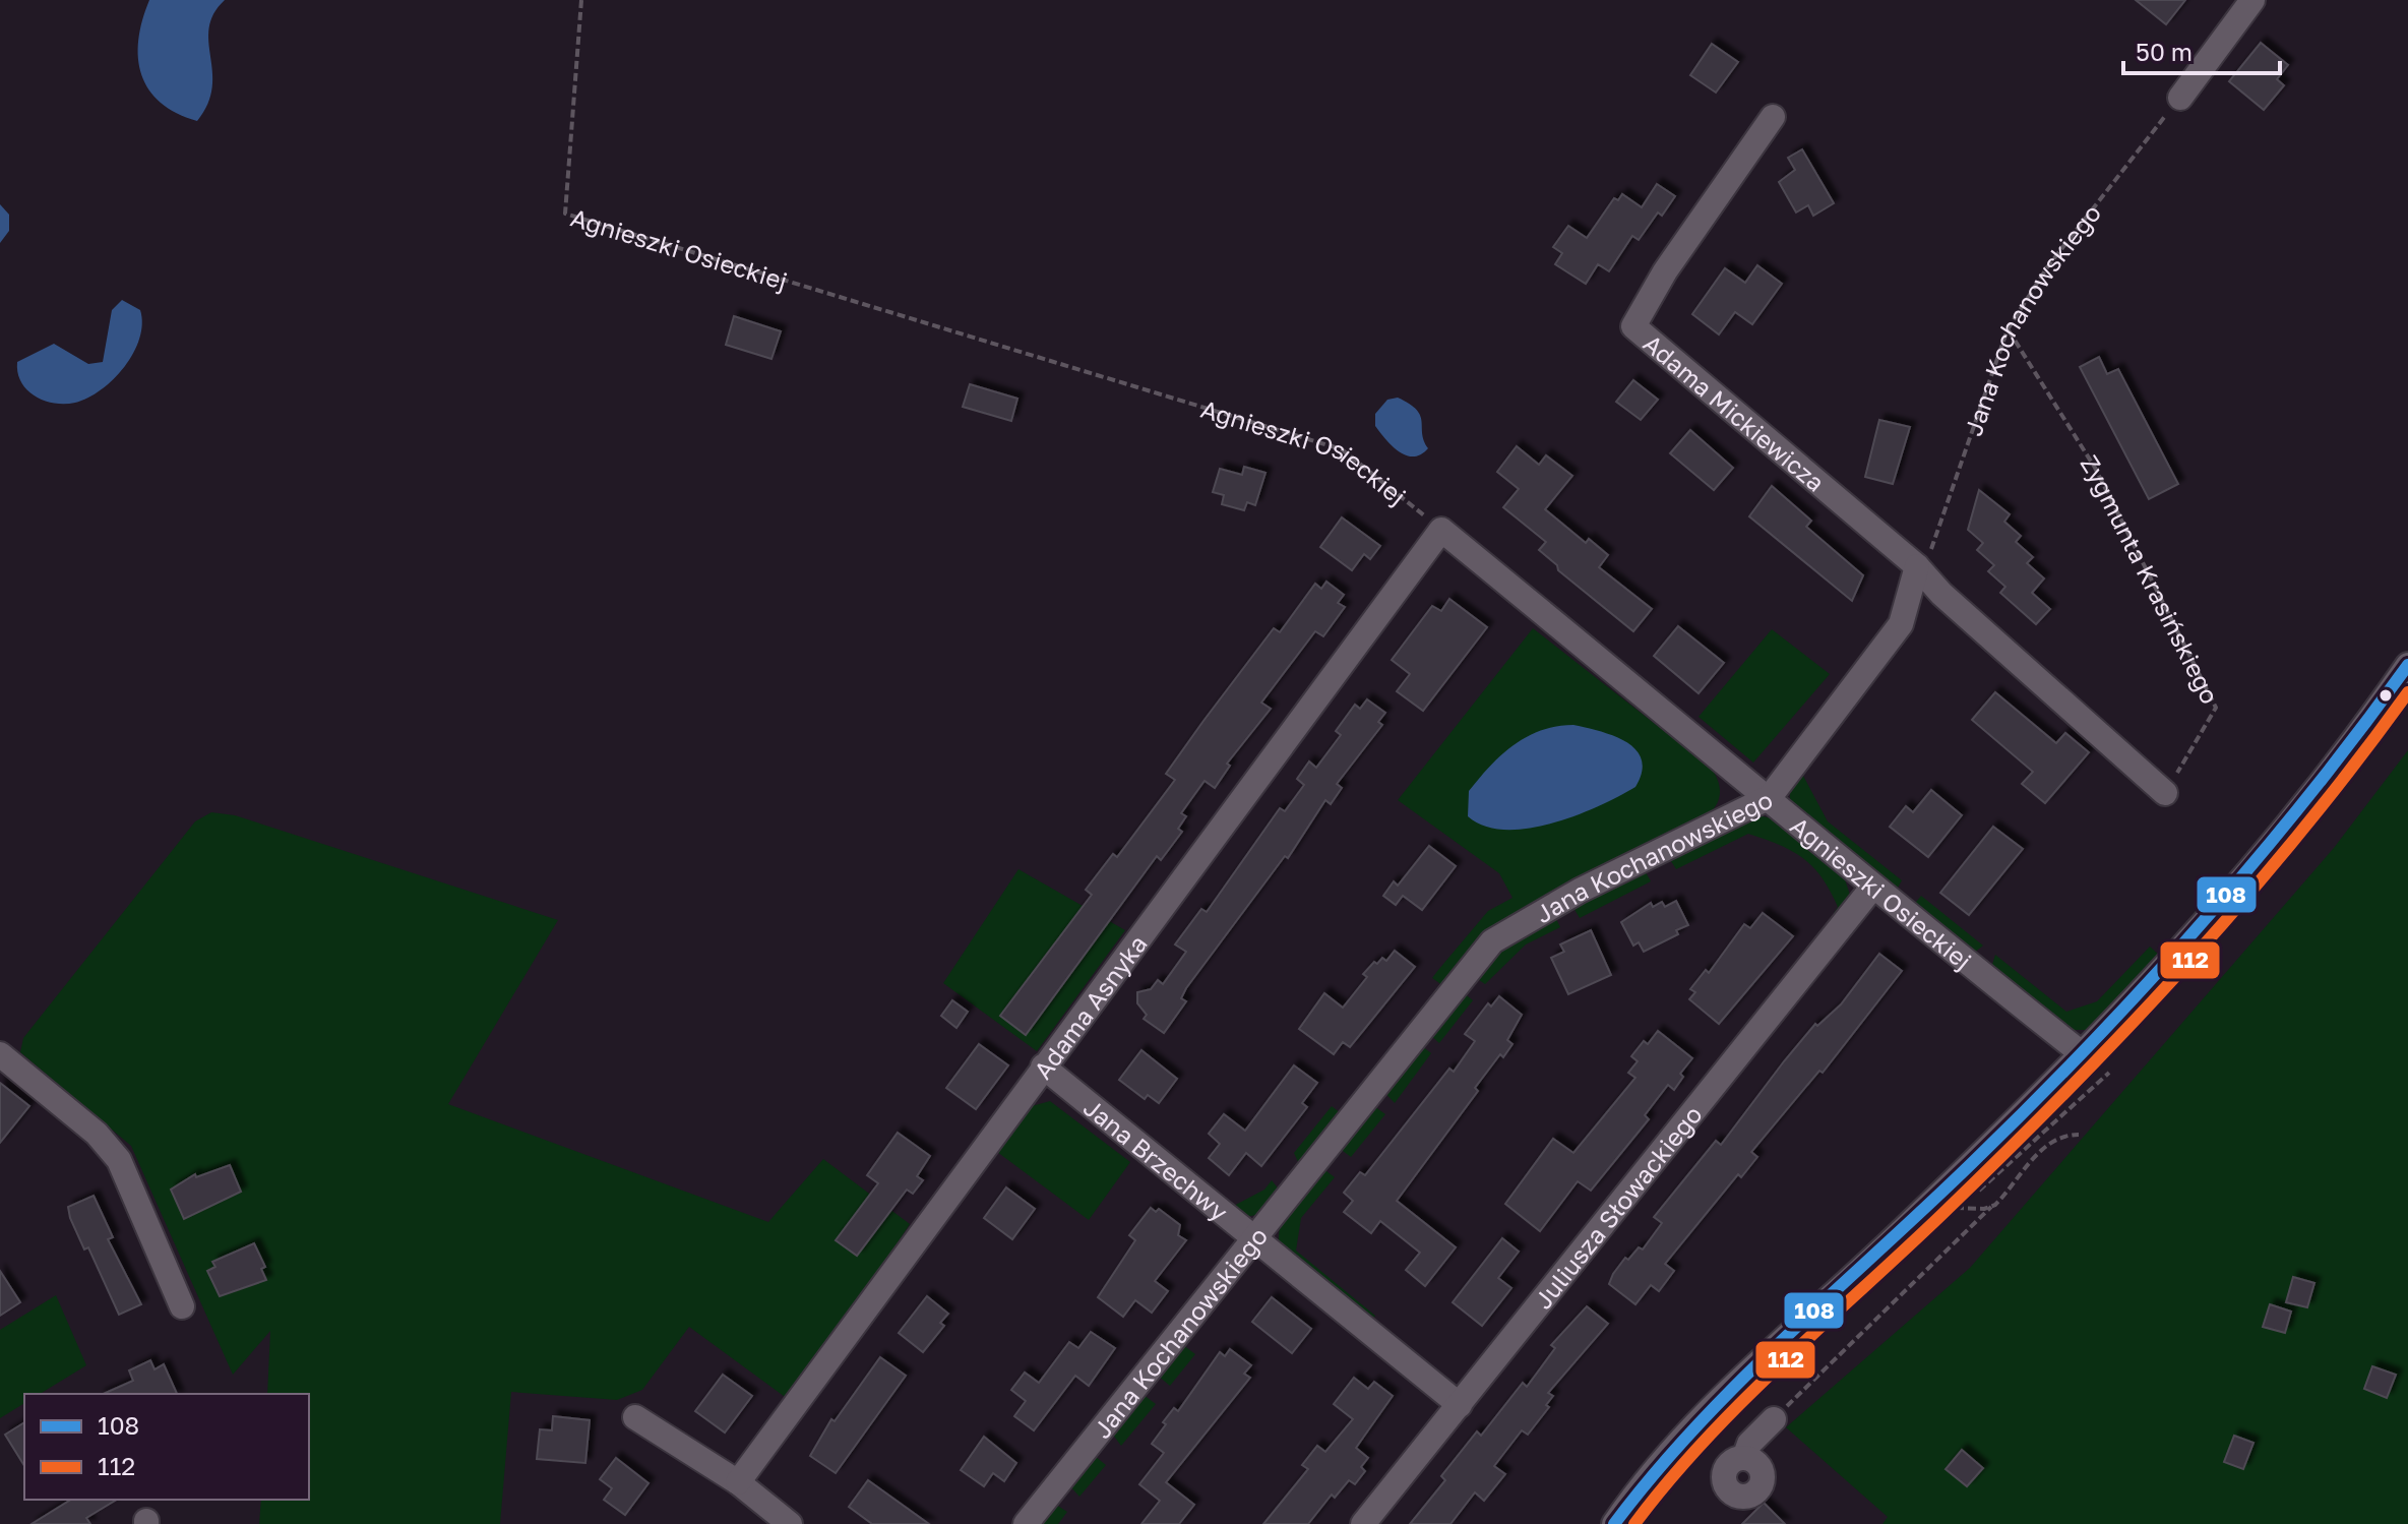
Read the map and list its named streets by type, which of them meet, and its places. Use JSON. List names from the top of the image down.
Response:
{
  "streets": {
    "street": [
      "Agnieszki Osieckiej",
      "Jana Kochanowskiego",
      "Adama Mickiewicza",
      "Adama Asnyka",
      "Jana Brzechwy",
      "Juliusza Słowackiego"
    ],
    "path": ["Zygmunta Krasińskiego"]
  },
  "crossings": [
    ["Agnieszki Osieckiej", "Jana Kochanowskiego"],
    ["Agnieszki Osieckiej", "Adama Asnyka"],
    ["Agnieszki Osieckiej", "Juliusza Słowackiego"],
    ["Jana Kochanowskiego", "Adama Mickiewicza"],
    ["Jana Kochanowskiego", "Zygmunta Krasińskiego"],
    ["Jana Kochanowskiego", "Jana Brzechwy"],
    ["Adama Asnyka", "Jana Brzechwy"],
    ["Jana Brzechwy", "Juliusza Słowackiego"]
  ],
  "lines": ["transit line 108", "transit line 112"],
  "legend": ["108", "112"],
  "scale_bar": "50 m"
}
